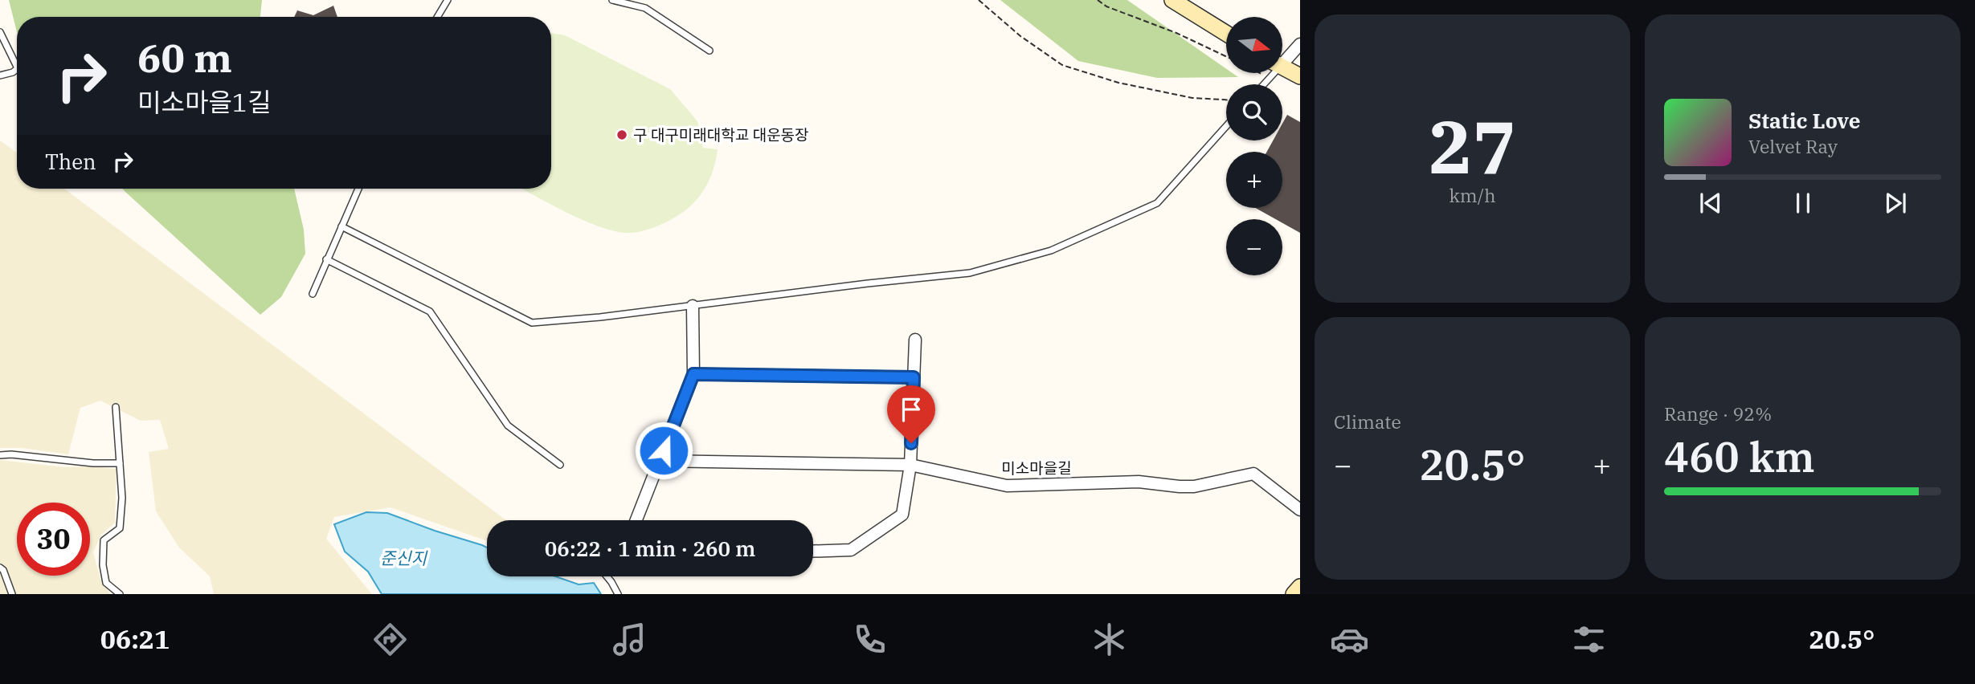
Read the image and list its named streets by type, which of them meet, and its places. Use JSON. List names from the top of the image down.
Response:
{
  "streets": {
    "street": ["미소마을길"]
  },
  "water": ["준신지"],
  "places": ["구 대구미래대학교 대운동장"],
  "north": "right",
  "page": {
    "tile": [
      ["27", "km/h"],
      "Climate",
      ["Range · 92%", "460 km"]
    ],
    "map_buttons": ["+", "−"],
    "turn": ["60 m", "미소마을1길"],
    "song": ["Static Love", "Velvet Ray"],
    "then": "Then",
    "heat": ["−", "20.5°", "+"],
    "limit": "30",
    "trip": "06:22 · 1 min · 260 m",
    "tabs": ["06:21", "20.5°"]
  }
}
